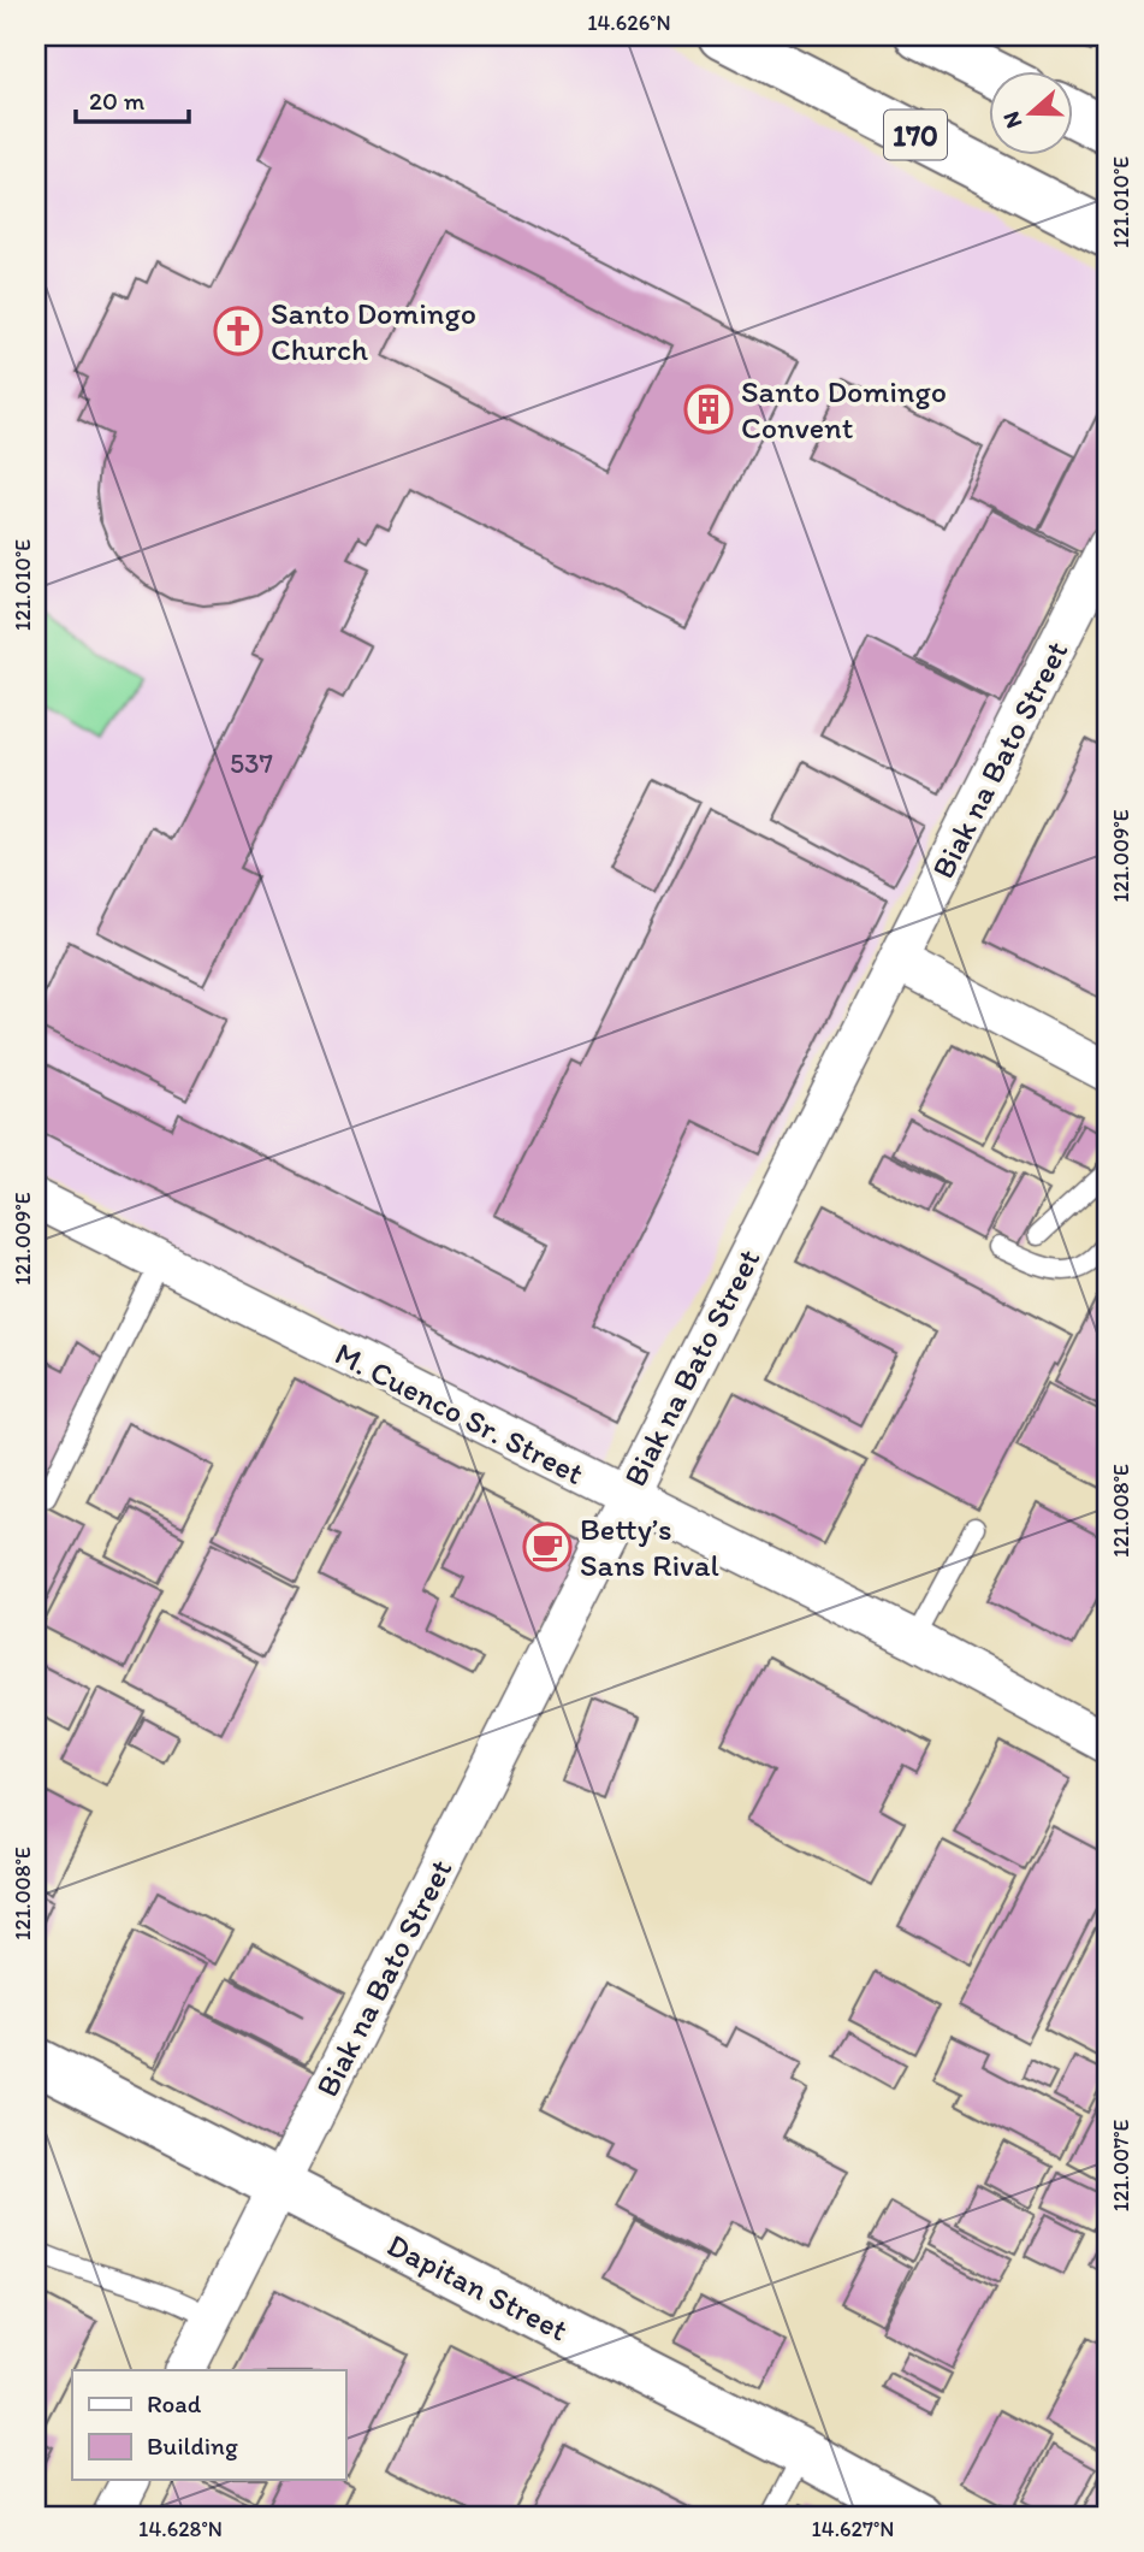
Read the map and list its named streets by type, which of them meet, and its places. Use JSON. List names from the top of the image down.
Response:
{
  "streets": {
    "street": [
      "170",
      "Biak na Bato Street",
      "M. Cuenco Sr. Street",
      "Dapitan Street"
    ]
  },
  "crossings": [
    ["Biak na Bato Street", "M. Cuenco Sr. Street"],
    ["Biak na Bato Street", "Dapitan Street"]
  ],
  "places": {
    "church": ["Santo Domingo Church"],
    "building": ["Santo Domingo Convent"],
    "cafe": ["Betty’s Sans Rival"]
  },
  "house_numbers": ["537"],
  "legend": ["Road", "Building"],
  "scale_bar": "20 m",
  "north": "left",
  "coordinates": [
    "14.626°N",
    "121.010°E",
    "121.009°E",
    "121.008°E",
    "121.007°E",
    "14.628°N",
    "14.627°N"
  ]
}
